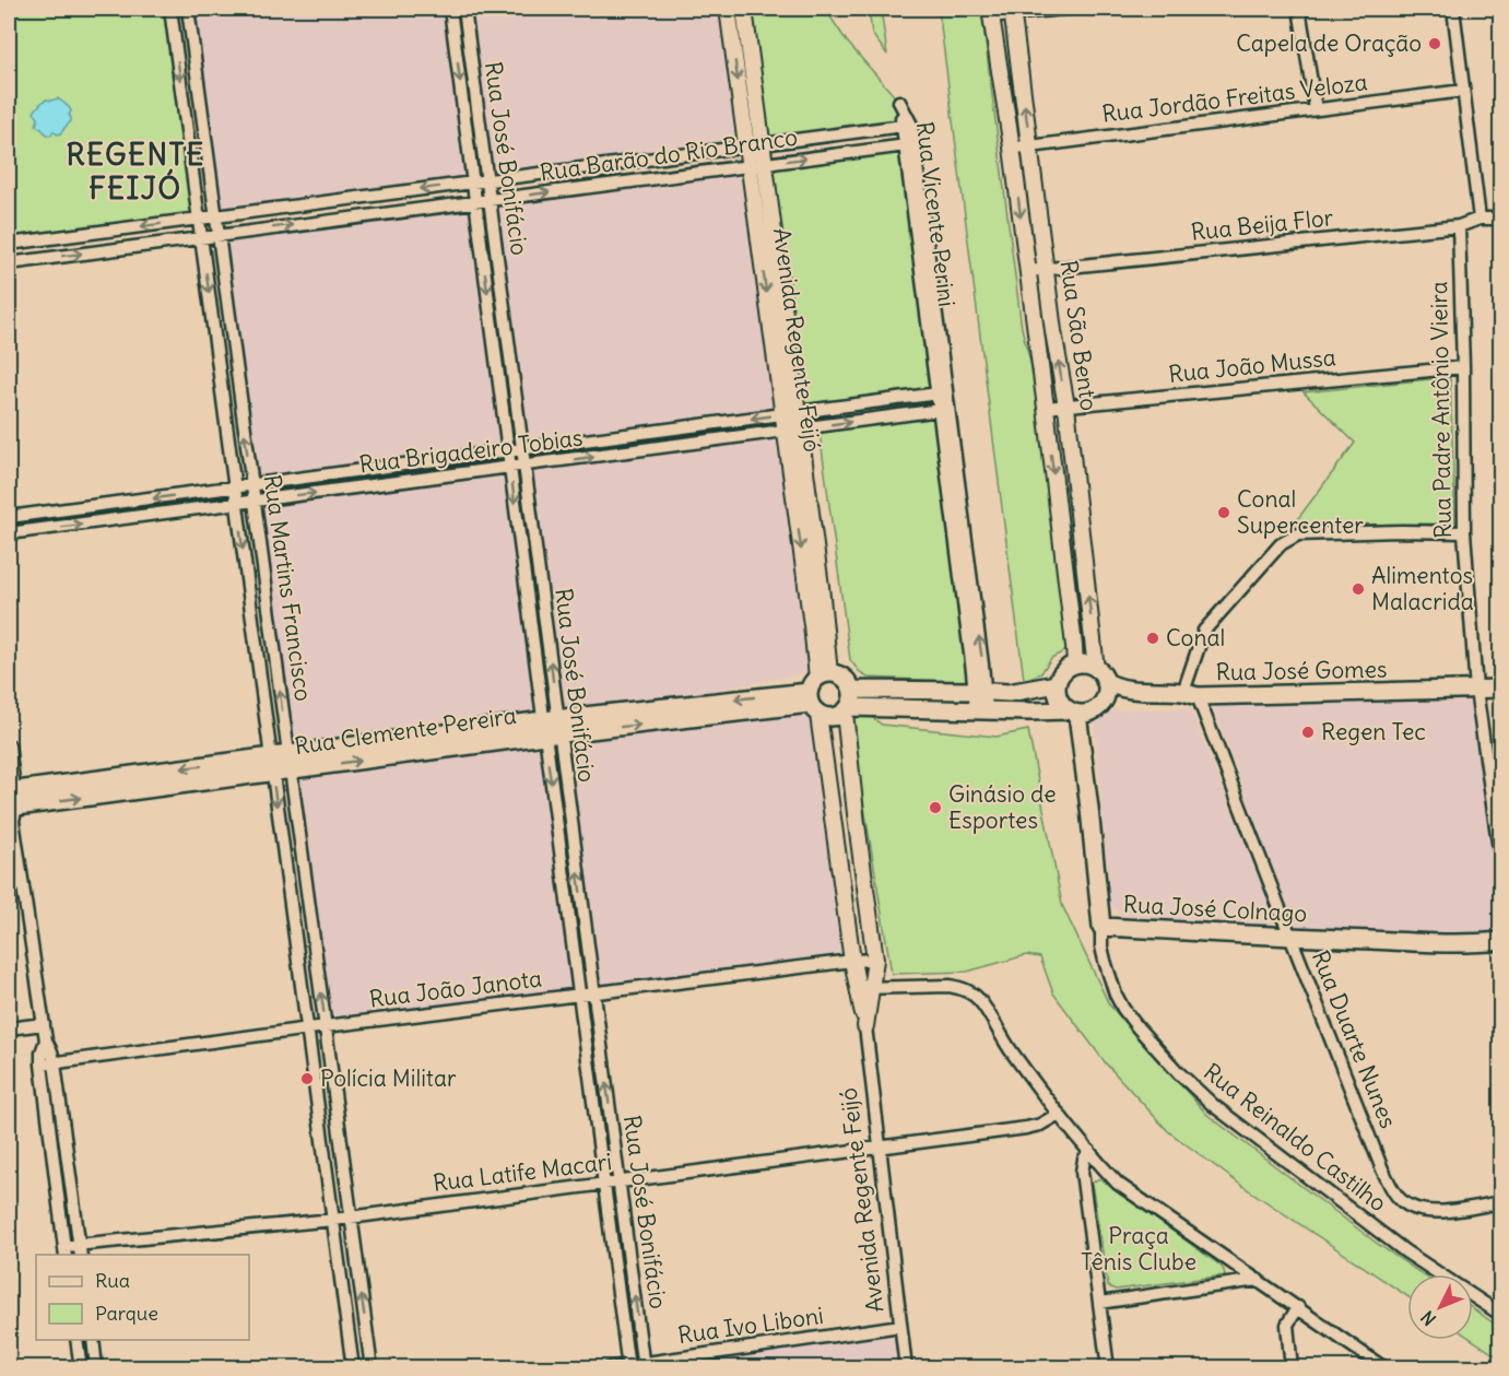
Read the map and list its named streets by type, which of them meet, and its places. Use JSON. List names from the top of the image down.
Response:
{
  "streets": {
    "main road": ["Rua José Gomes", "Rua Clemente Pereira", "Rua José Colnago"],
    "street": [
      "Rua Jordão Freitas Veloza",
      "Rua Barão do Rio Branco",
      "Rua José Bonifácio",
      "Rua Vicente Perini",
      "Rua Beija Flor",
      "Rua São Bento",
      "Avenida Regente Feijó",
      "Rua João Mussa",
      "Rua Padre Antônio Vieira",
      "Rua Brigadeiro Tobias",
      "Rua Martins Francisco",
      "Rua João Janota",
      "Rua Duarte Nunes",
      "Rua Reinaldo Castilho",
      "Rua Latife Macari",
      "Rua Ivo Liboni"
    ]
  },
  "crossings": [
    ["Rua Jordão Freitas Veloza", "Rua São Bento"],
    ["Rua Barão do Rio Branco", "Rua José Bonifácio"],
    ["Rua Barão do Rio Branco", "Rua Vicente Perini"],
    ["Rua Barão do Rio Branco", "Avenida Regente Feijó"],
    ["Rua Barão do Rio Branco", "Rua Martins Francisco"],
    ["Rua José Bonifácio", "Rua Brigadeiro Tobias"],
    ["Rua José Bonifácio", "Rua Clemente Pereira"],
    ["Rua José Bonifácio", "Rua João Janota"],
    ["Rua José Bonifácio", "Rua Latife Macari"],
    ["Rua José Bonifácio", "Rua Ivo Liboni"],
    ["Rua Vicente Perini", "Rua Brigadeiro Tobias"],
    ["Rua Beija Flor", "Rua São Bento"],
    ["Rua Beija Flor", "Rua Padre Antônio Vieira"],
    ["Rua São Bento", "Rua João Mussa"],
    ["Rua São Bento", "Rua José Gomes"],
    ["Rua São Bento", "Rua José Colnago"],
    ["Avenida Regente Feijó", "Rua Brigadeiro Tobias"],
    ["Avenida Regente Feijó", "Rua Clemente Pereira"],
    ["Avenida Regente Feijó", "Rua João Janota"],
    ["Avenida Regente Feijó", "Rua Latife Macari"],
    ["Avenida Regente Feijó", "Rua Ivo Liboni"],
    ["Rua João Mussa", "Rua Padre Antônio Vieira"],
    ["Rua Padre Antônio Vieira", "Rua José Gomes"],
    ["Rua Brigadeiro Tobias", "Rua Martins Francisco"],
    ["Rua Martins Francisco", "Rua Clemente Pereira"],
    ["Rua Martins Francisco", "Rua João Janota"],
    ["Rua Martins Francisco", "Rua Latife Macari"],
    ["Rua José Gomes", "Rua José Colnago"],
    ["Rua José Gomes", "Rua Duarte Nunes"],
    ["Rua José Colnago", "Rua Duarte Nunes"],
    ["Rua José Colnago", "Rua Reinaldo Castilho"]
  ],
  "districts": ["REGENTE FEIJÓ"],
  "parks": ["Praça Tênis Clube"],
  "places": [
    "Capela de Oração",
    "Conal Supercenter",
    "Alimentos Malacrida",
    "Conal",
    "Regen Tec",
    "Ginásio de Esportes",
    "Polícia Militar"
  ],
  "legend": ["Rua", "Parque"],
  "north": "bottom left"
}
